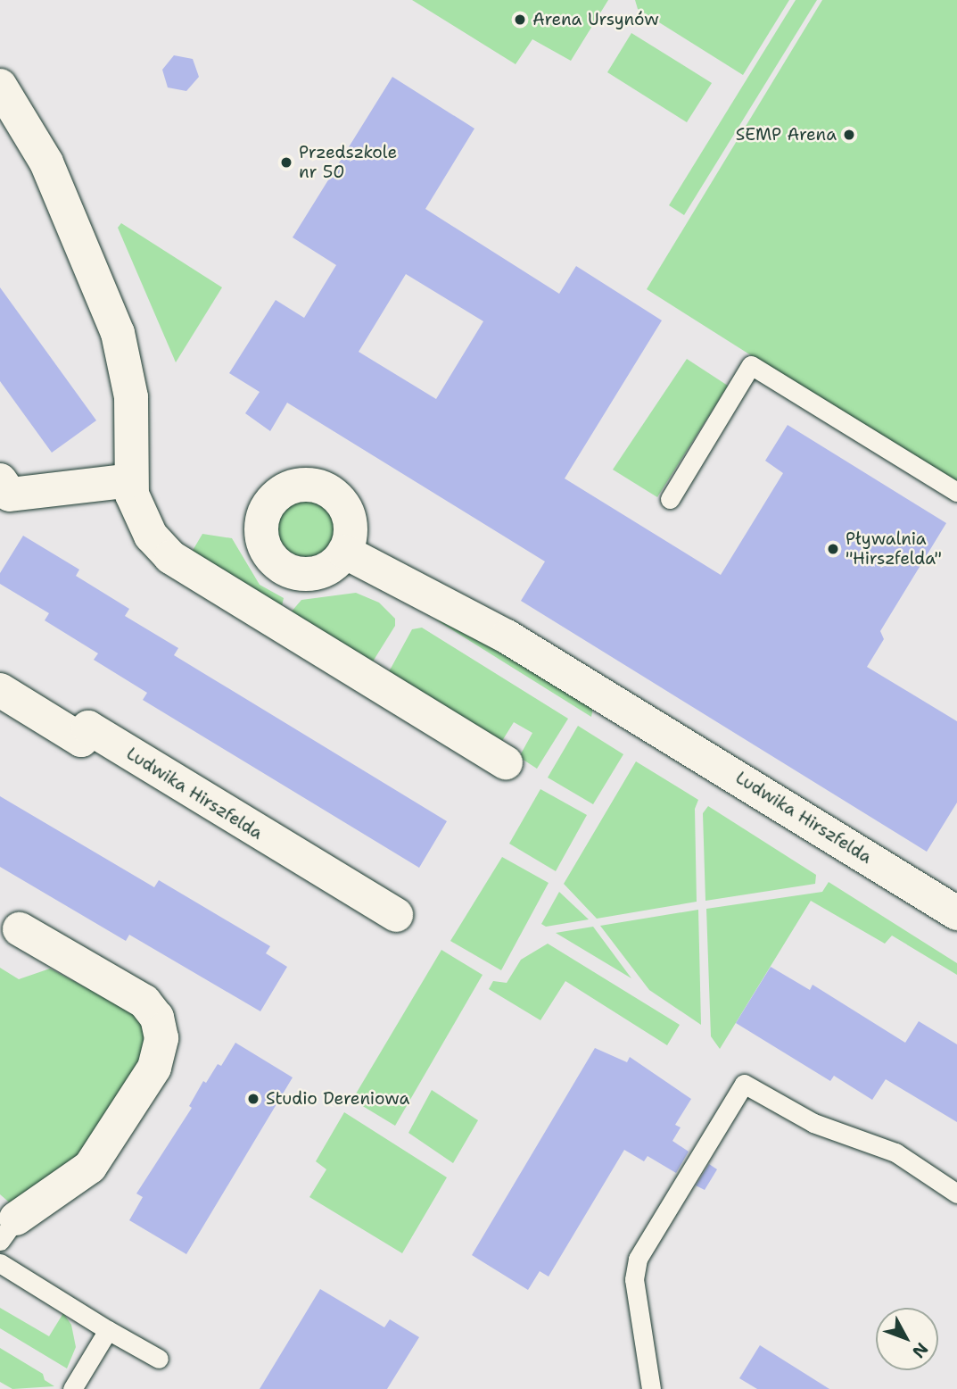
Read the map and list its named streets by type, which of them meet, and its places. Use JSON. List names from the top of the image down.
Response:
{
  "streets": {
    "street": ["Ludwika Hirszfelda"]
  },
  "places": [
    "Arena Ursynów",
    "SEMP Arena",
    "Przedszkole nr 50",
    "Pływalnia \"Hirszfelda\"",
    "Studio Dereniowa"
  ],
  "north": "bottom right"
}
